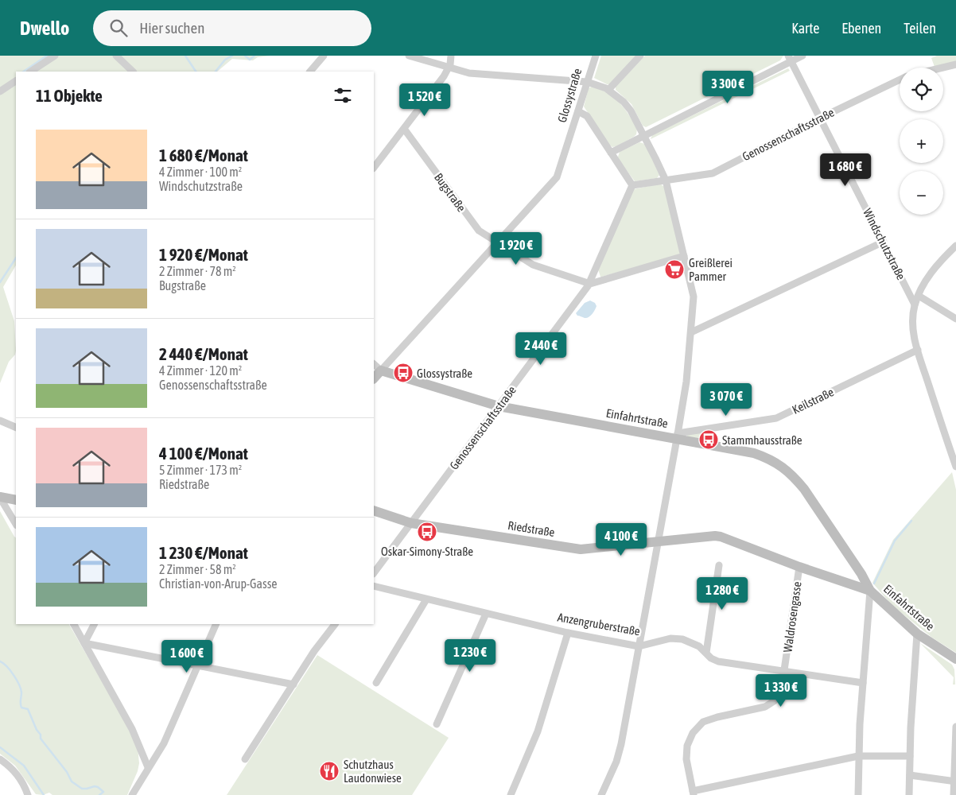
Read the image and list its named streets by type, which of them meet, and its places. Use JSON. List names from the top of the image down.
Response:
{
  "streets": {
    "street": [
      "Glossystraße",
      "Genossenschaftsstraße",
      "Bugstraße",
      "Windschutzstraße",
      "Keilstraße",
      "Einfahrtstraße",
      "Riedstraße",
      "Waldrosengasse",
      "Anzengruberstraße"
    ]
  },
  "crossings": [
    ["Glossystraße", "Bugstraße"],
    ["Glossystraße", "Einfahrtstraße"],
    ["Genossenschaftsstraße", "Bugstraße"],
    ["Genossenschaftsstraße", "Windschutzstraße"],
    ["Genossenschaftsstraße", "Einfahrtstraße"],
    ["Genossenschaftsstraße", "Riedstraße"],
    ["Keilstraße", "Einfahrtstraße"],
    ["Einfahrtstraße", "Riedstraße"],
    ["Riedstraße", "Waldrosengasse"],
    ["Waldrosengasse", "Anzengruberstraße"]
  ],
  "places": {
    "supermarket": ["Greißlerei Pammer"],
    "bus stop": ["Glossystraße", "Stammhausstraße", "Oskar-Simony-Straße"],
    "restaurant": ["Schutzhaus Laudonwiese"]
  },
  "page": {
    "header": "Dwello",
    "search": "Hier suchen",
    "nav": ["Karte", "Ebenen", "Teilen"],
    "map_buttons": ["+", "−"],
    "price": [
      "3 300 €",
      "1 520 €",
      "1 680 €",
      "1 920 €",
      "2 440 €",
      "3 070 €",
      "4 100 €",
      "1 280 €",
      "1 230 €",
      "1 600 €",
      "1 330 €"
    ],
    "heading": "11 Objekte",
    "list": [
      {
        "name": "1 680 €/Monat",
        "note": "4 Zimmer · 100 m² · Windschutzstraße"
      },
      {
        "name": "1 920 €/Monat",
        "note": "2 Zimmer · 78 m² · Bugstraße"
      },
      {
        "name": "2 440 €/Monat",
        "note": "4 Zimmer · 120 m² · Genossenschaftsstraße"
      },
      {
        "name": "4 100 €/Monat",
        "note": "5 Zimmer · 173 m² · Riedstraße"
      },
      {
        "name": "1 230 €/Monat",
        "note": "2 Zimmer · 58 m² · Christian-von-Arup-Gasse"
      }
    ]
  }
}
